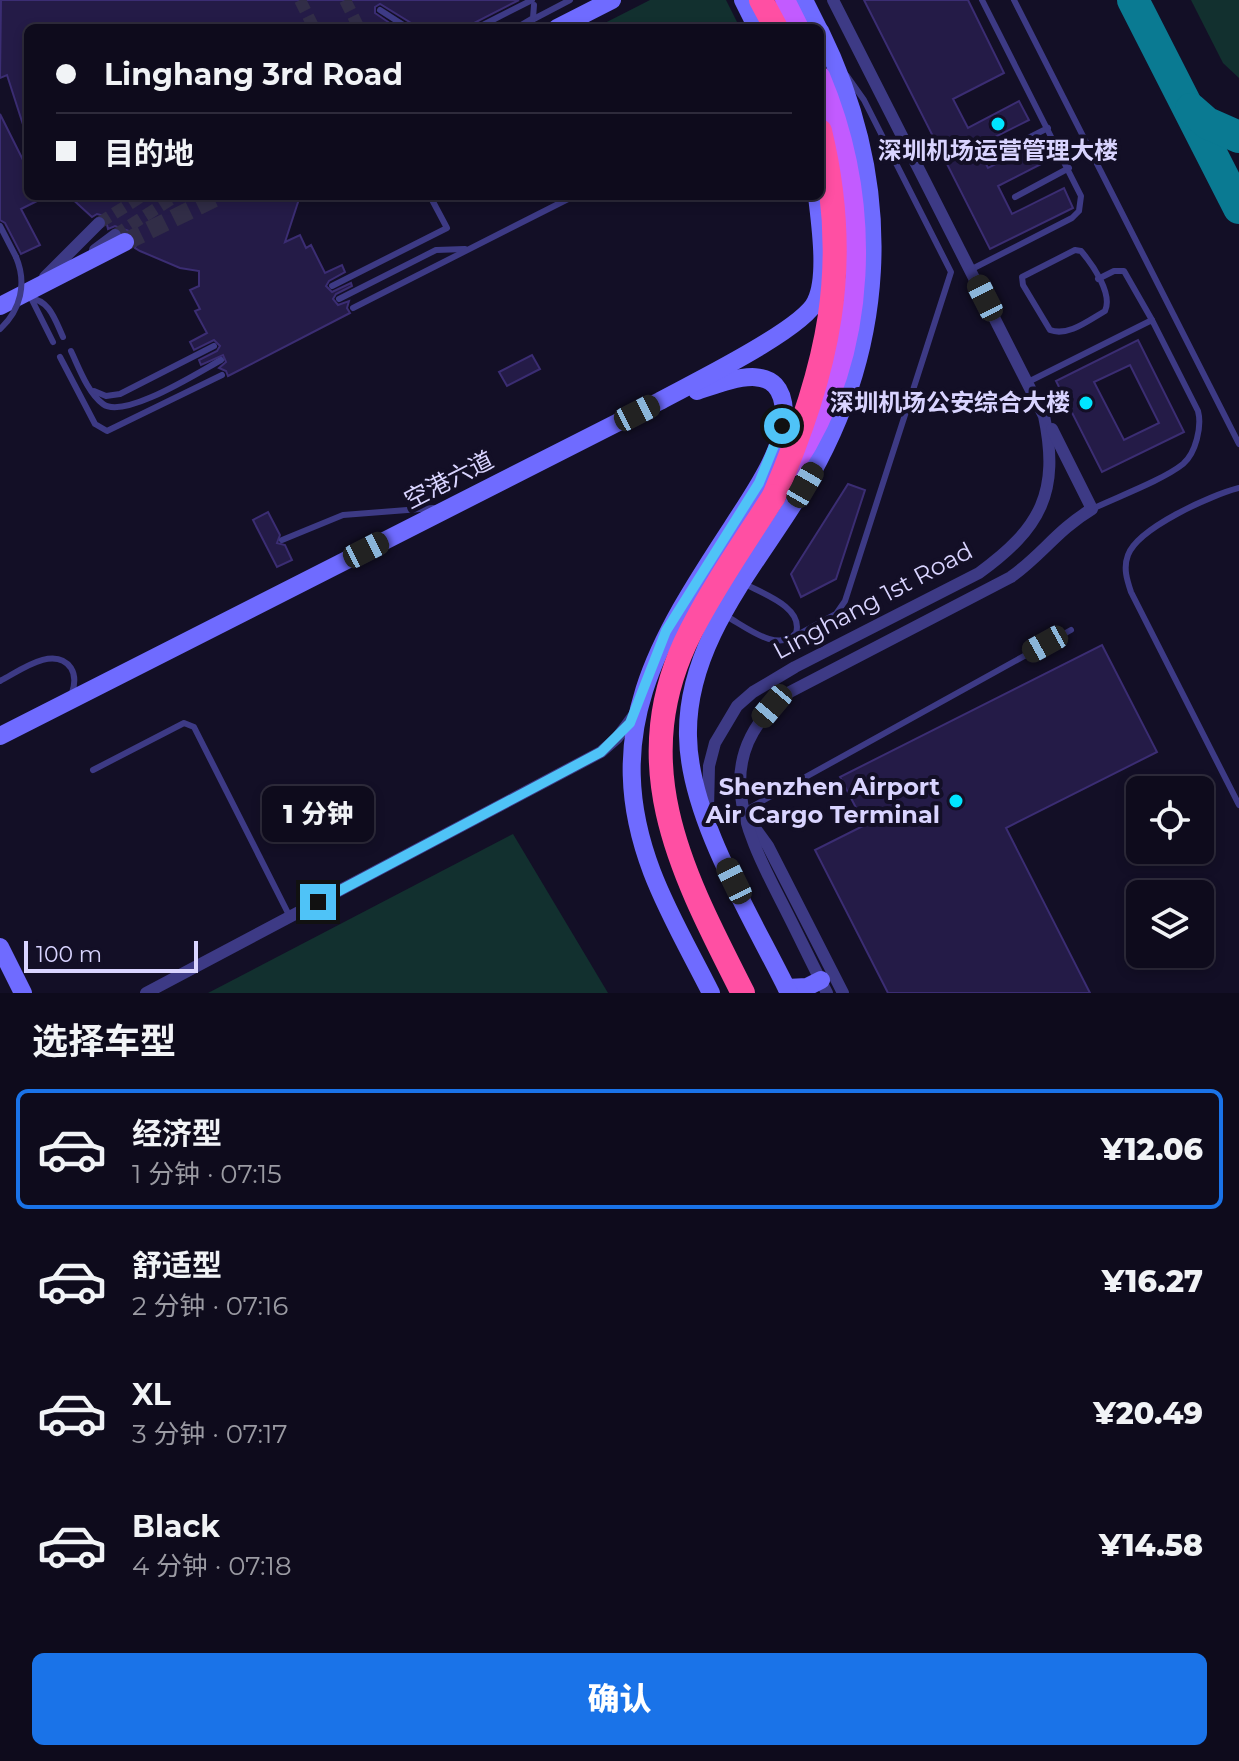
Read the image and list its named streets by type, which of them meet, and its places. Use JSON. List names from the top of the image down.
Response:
{
  "streets": {
    "street": ["空港六道", "Linghang 1st Road"]
  },
  "places": ["深圳机场运营管理大楼", "深圳机场公安综合大楼", "Shenzhen Airport Air Cargo Terminal"],
  "scale_bar": "100 m",
  "page": {
    "banner": ["Linghang 3rd Road", "目的地"],
    "bubble": "1 分钟",
    "scale": "100 m",
    "heading": "选择车型",
    "list": [
      {
        "name": "经济型",
        "note": "1 分钟 · 07:15",
        "value": "¥12.06"
      },
      {
        "name": "舒适型",
        "note": "2 分钟 · 07:16",
        "value": "¥16.27"
      },
      {
        "name": "XL",
        "note": "3 分钟 · 07:17",
        "value": "¥20.49"
      },
      {
        "name": "Black",
        "note": "4 分钟 · 07:18",
        "value": "¥14.58"
      }
    ],
    "buttons": "确认"
  }
}
